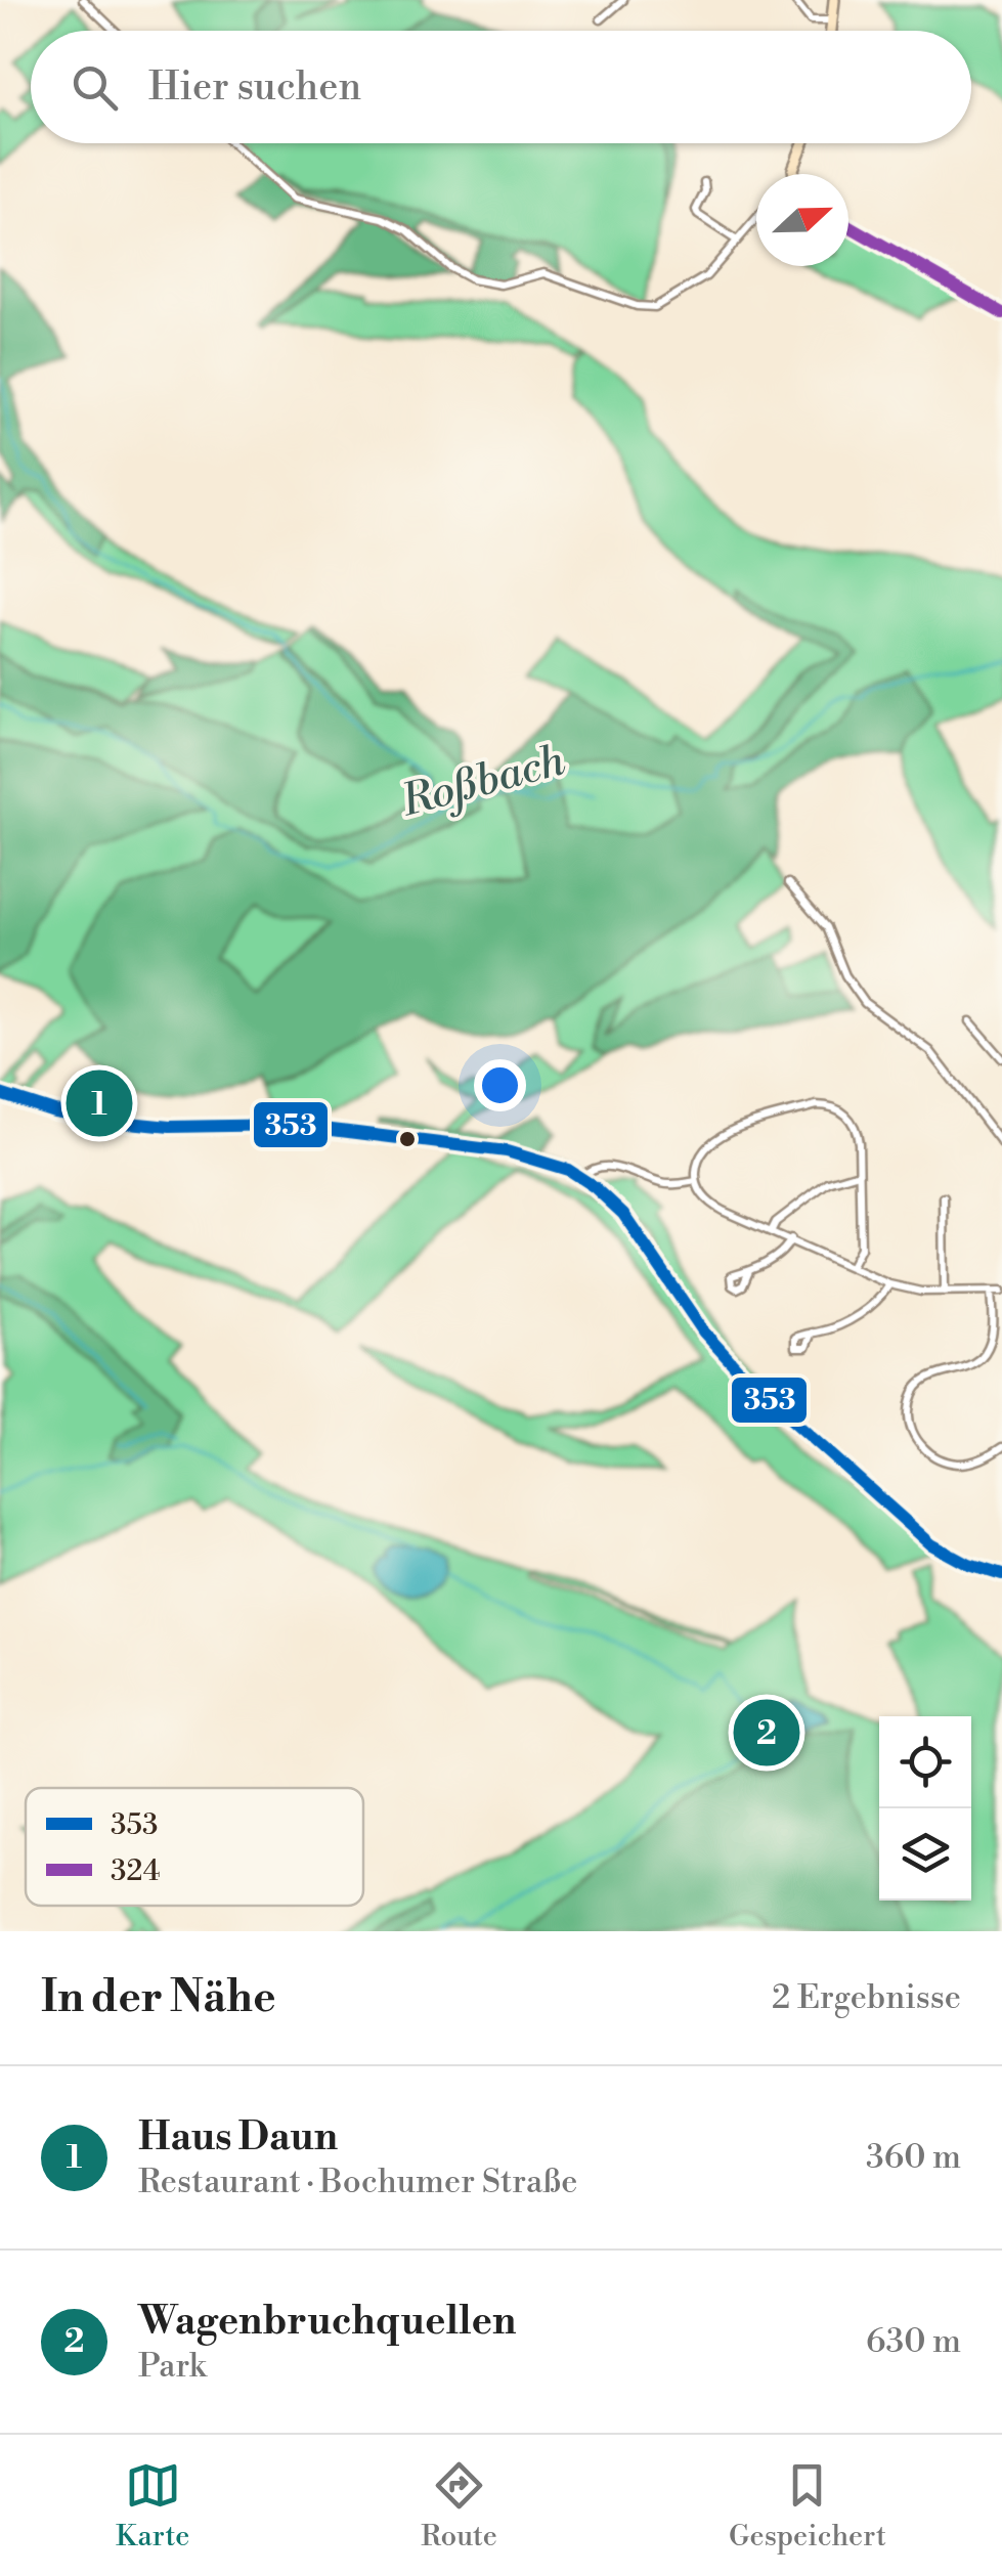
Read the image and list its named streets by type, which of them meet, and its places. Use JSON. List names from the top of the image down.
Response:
{
  "water": ["Roßbach"],
  "lines": ["transit line 324", "transit line 353"],
  "legend": ["353", "324"],
  "north": "right",
  "page": {
    "search": "Hier suchen",
    "pins": ["1", "2"],
    "heading": ["In der Nähe", "2 Ergebnisse"],
    "list": [
      {
        "mark": "1",
        "name": "Haus Daun",
        "note": "Restaurant · Bochumer Straße",
        "value": "360 m"
      },
      {
        "mark": "2",
        "name": "Wagenbruchquellen",
        "note": "Park",
        "value": "630 m"
      }
    ],
    "nav": ["Karte", "Route", "Gespeichert"]
  }
}
